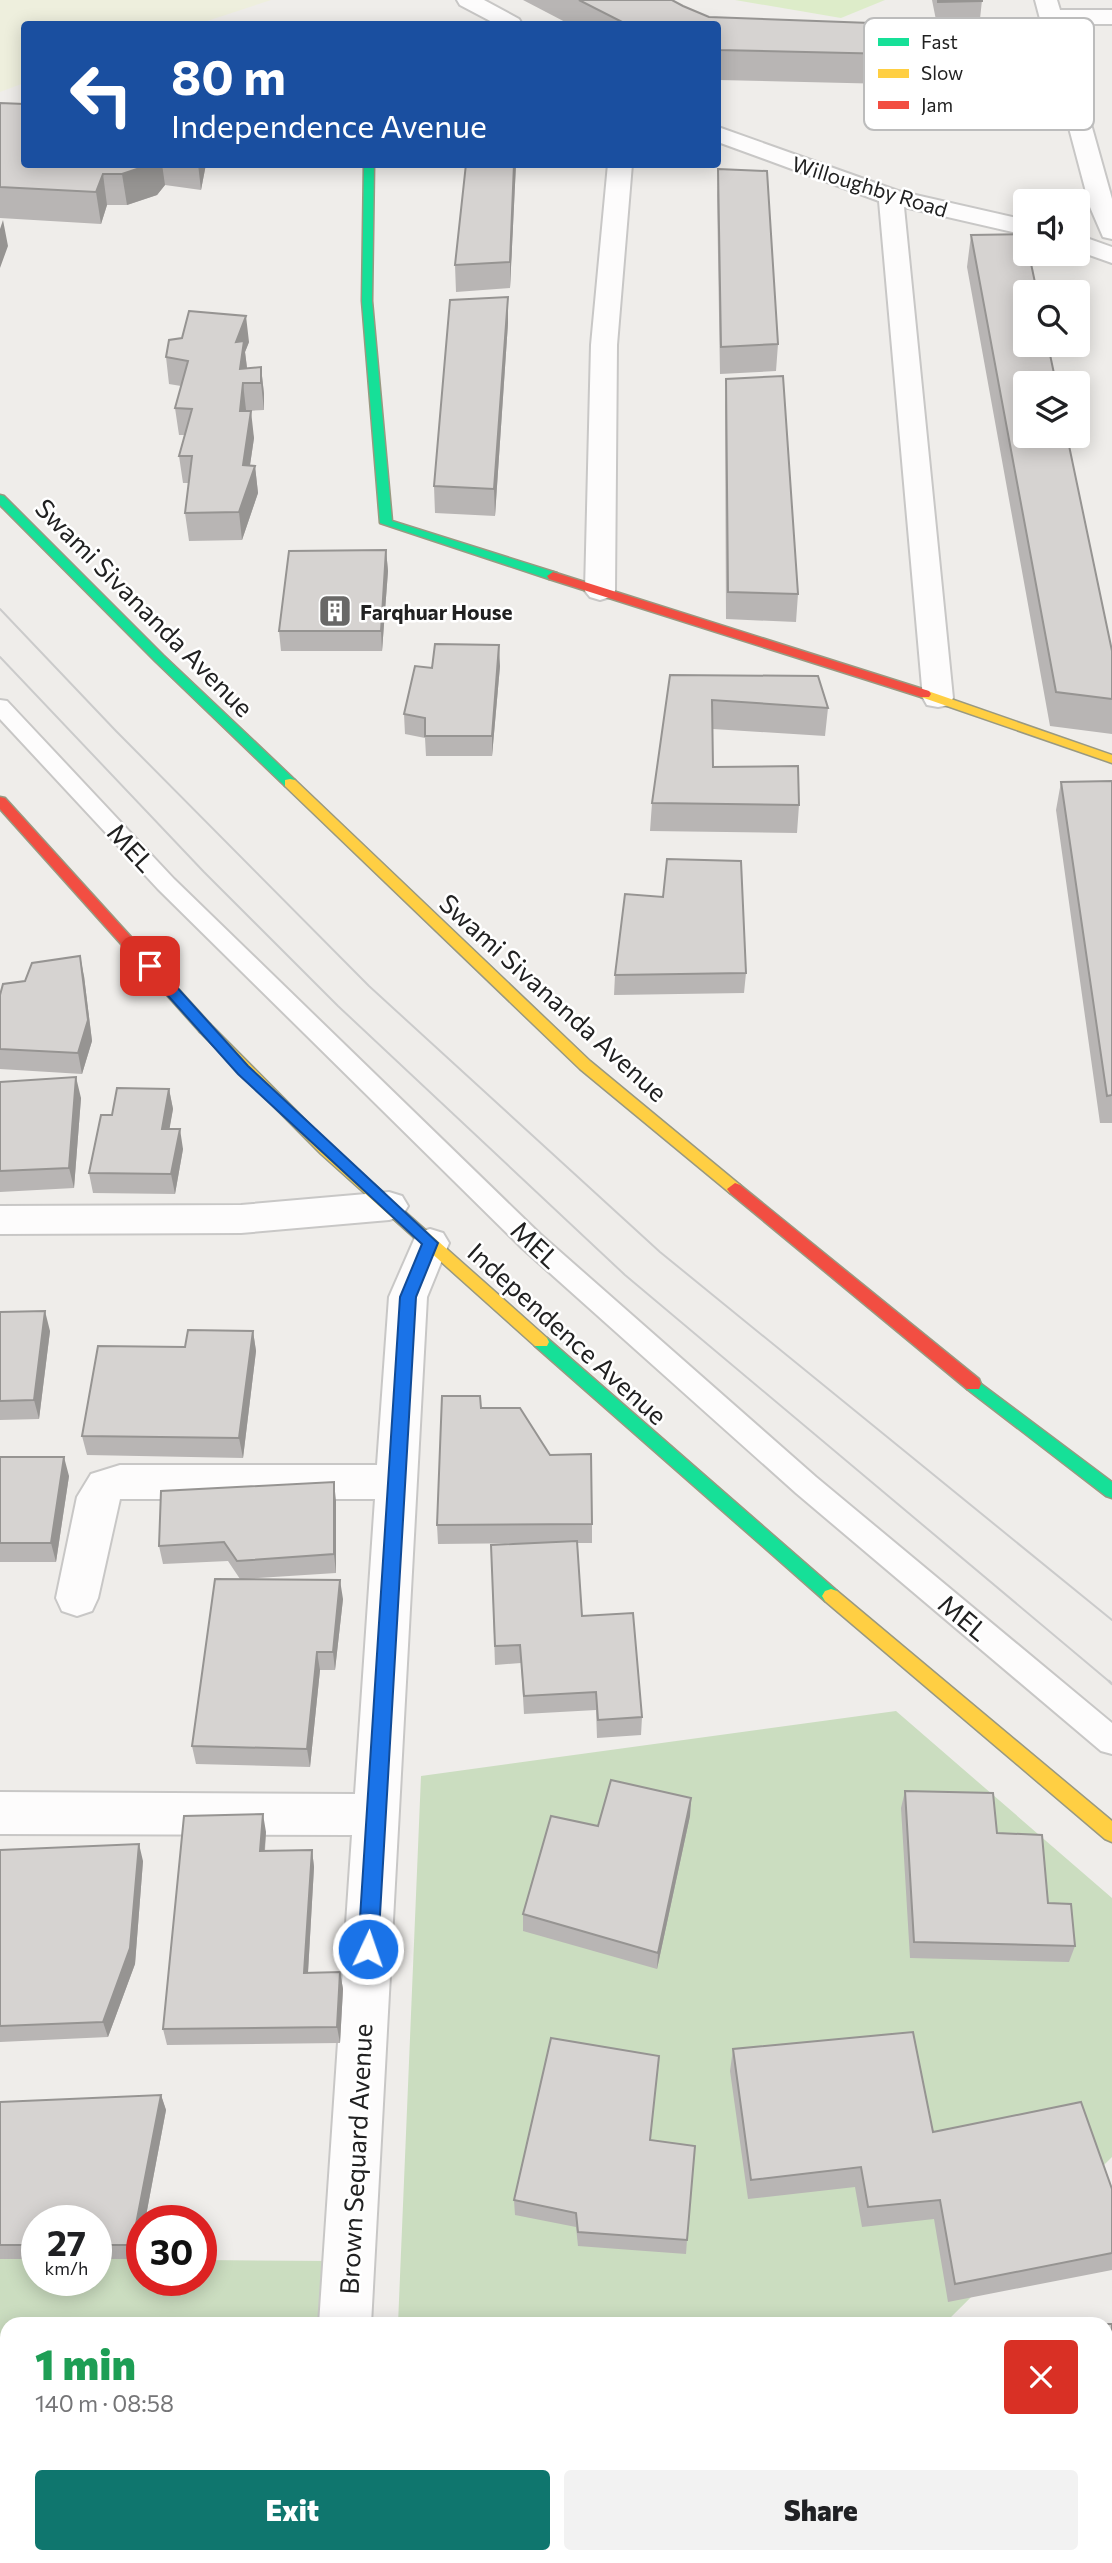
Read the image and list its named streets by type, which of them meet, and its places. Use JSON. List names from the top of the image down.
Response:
{
  "streets": {
    "street": [
      "Willoughby Road",
      "Swami Sivananda Avenue",
      "Independence Avenue",
      "Brown Sequard Avenue"
    ],
    "lane": ["MEL"]
  },
  "crossings": [
    ["Independence Avenue", "Brown Sequard Avenue"]
  ],
  "places": {
    "building": ["Farqhuar House"]
  },
  "legend": ["Fast", "Slow", "Jam"],
  "page": {
    "turn": ["80 m", "Independence Avenue"],
    "speed": "27 km/h",
    "limit": "30",
    "heading": ["1 min", "140 m · 08:58"],
    "buttons": ["Exit", "Share"]
  }
}
